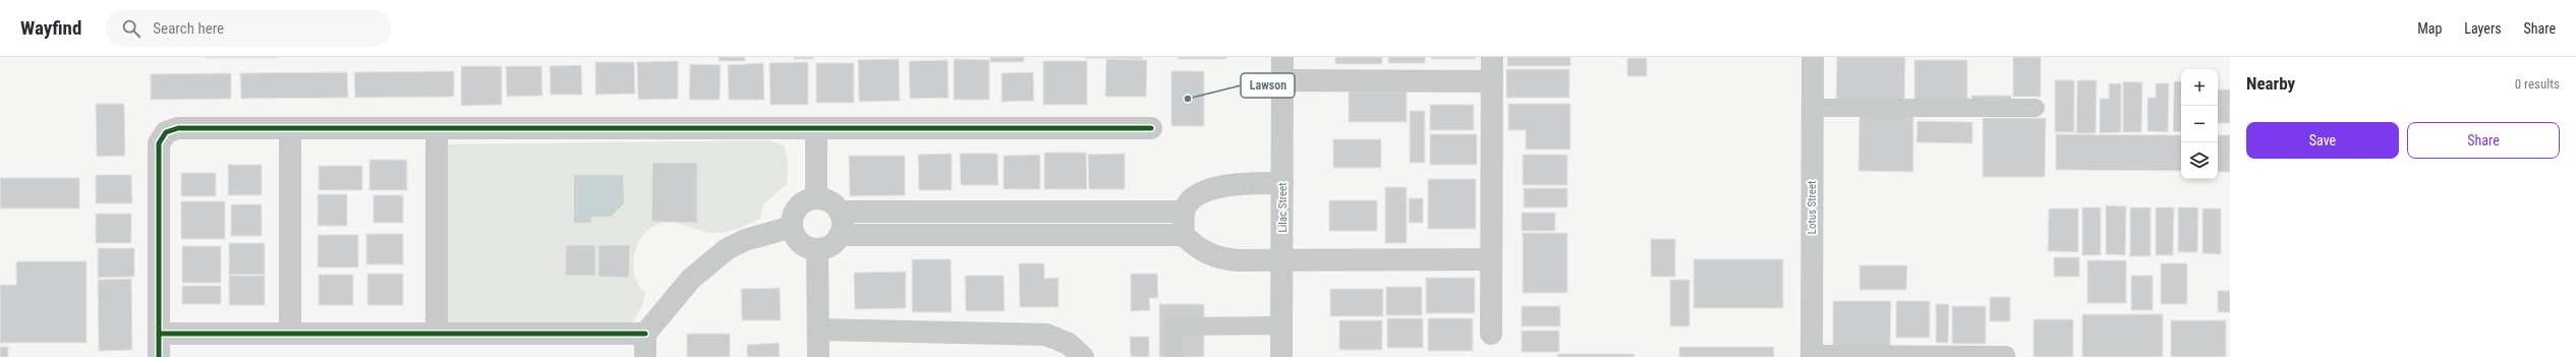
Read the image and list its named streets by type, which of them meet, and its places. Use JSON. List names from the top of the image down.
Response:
{
  "streets": {
    "street": ["Lilac Street", "Lotus Street"]
  },
  "places": ["Lawson"],
  "page": {
    "header": "Wayfind",
    "search": "Search here",
    "nav": ["Map", "Layers", "Share"],
    "heading": ["Nearby", "0 results"],
    "map_buttons": ["+", "−"],
    "buttons": ["Save", "Share"]
  }
}
